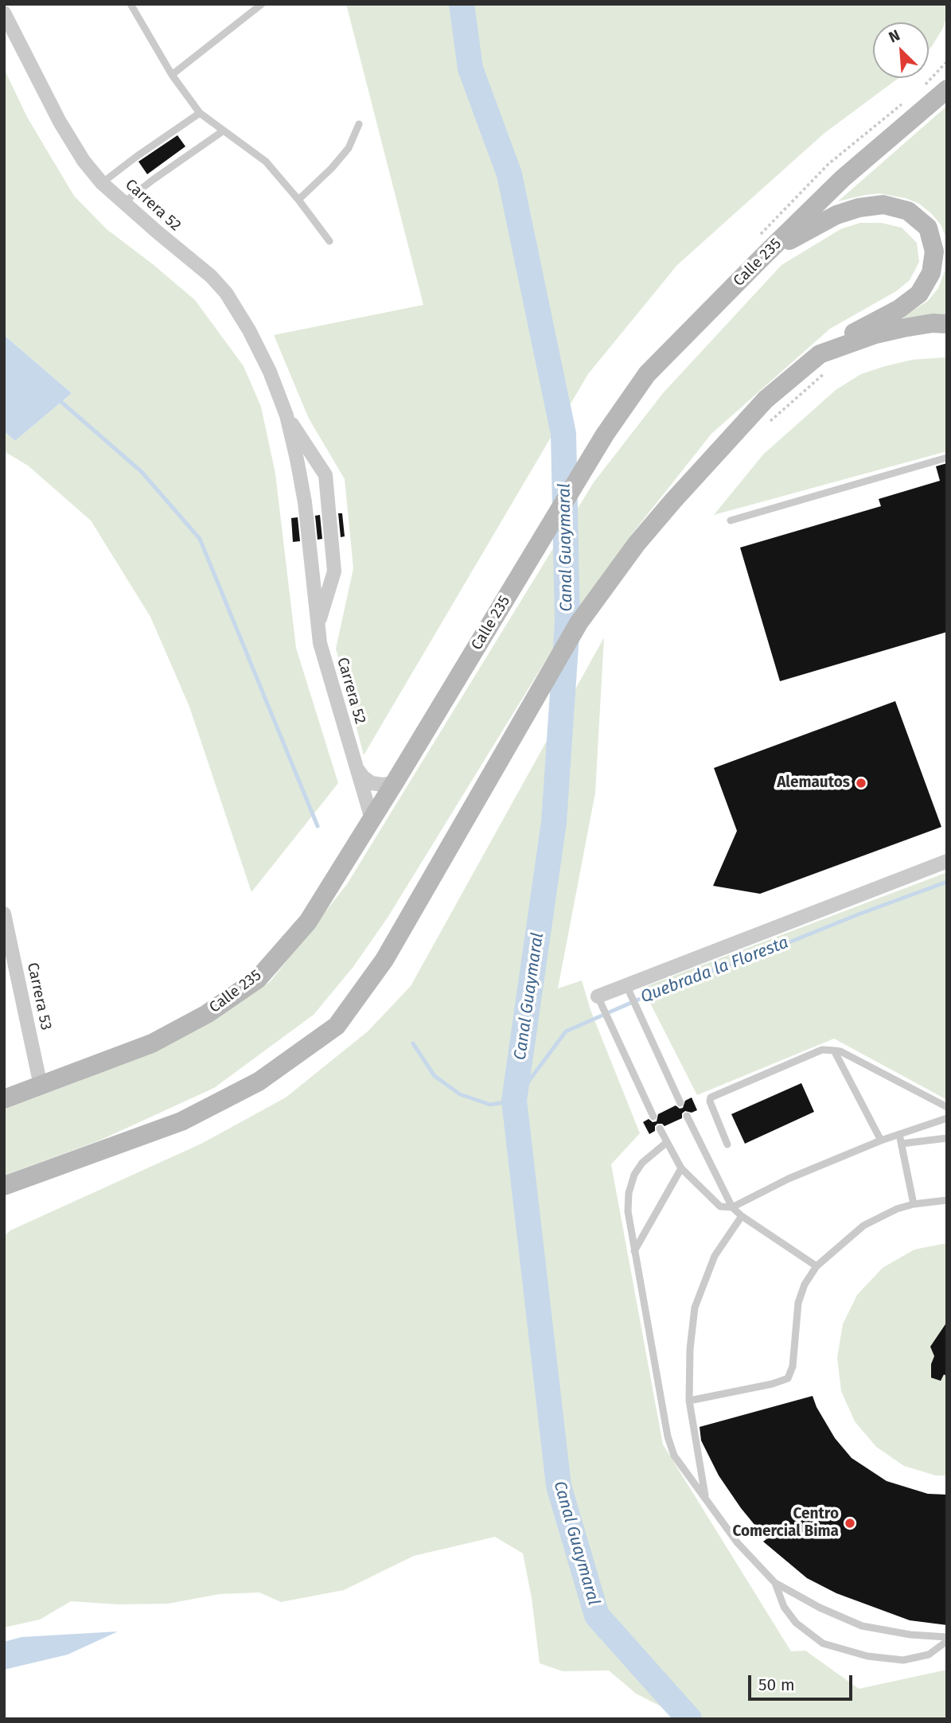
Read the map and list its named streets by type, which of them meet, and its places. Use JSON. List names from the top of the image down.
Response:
{
  "streets": {
    "main road": ["Calle 235"],
    "street": ["Carrera 52", "Carrera 53"]
  },
  "crossings": [
    ["Carrera 52", "Calle 235"],
    ["Calle 235", "Carrera 53"]
  ],
  "water": ["Canal Guaymaral", "Quebrada la Floresta"],
  "places": ["Alemautos", "Centro Comercial Bima"],
  "scale_bar": "50 m",
  "north": "top left"
}
